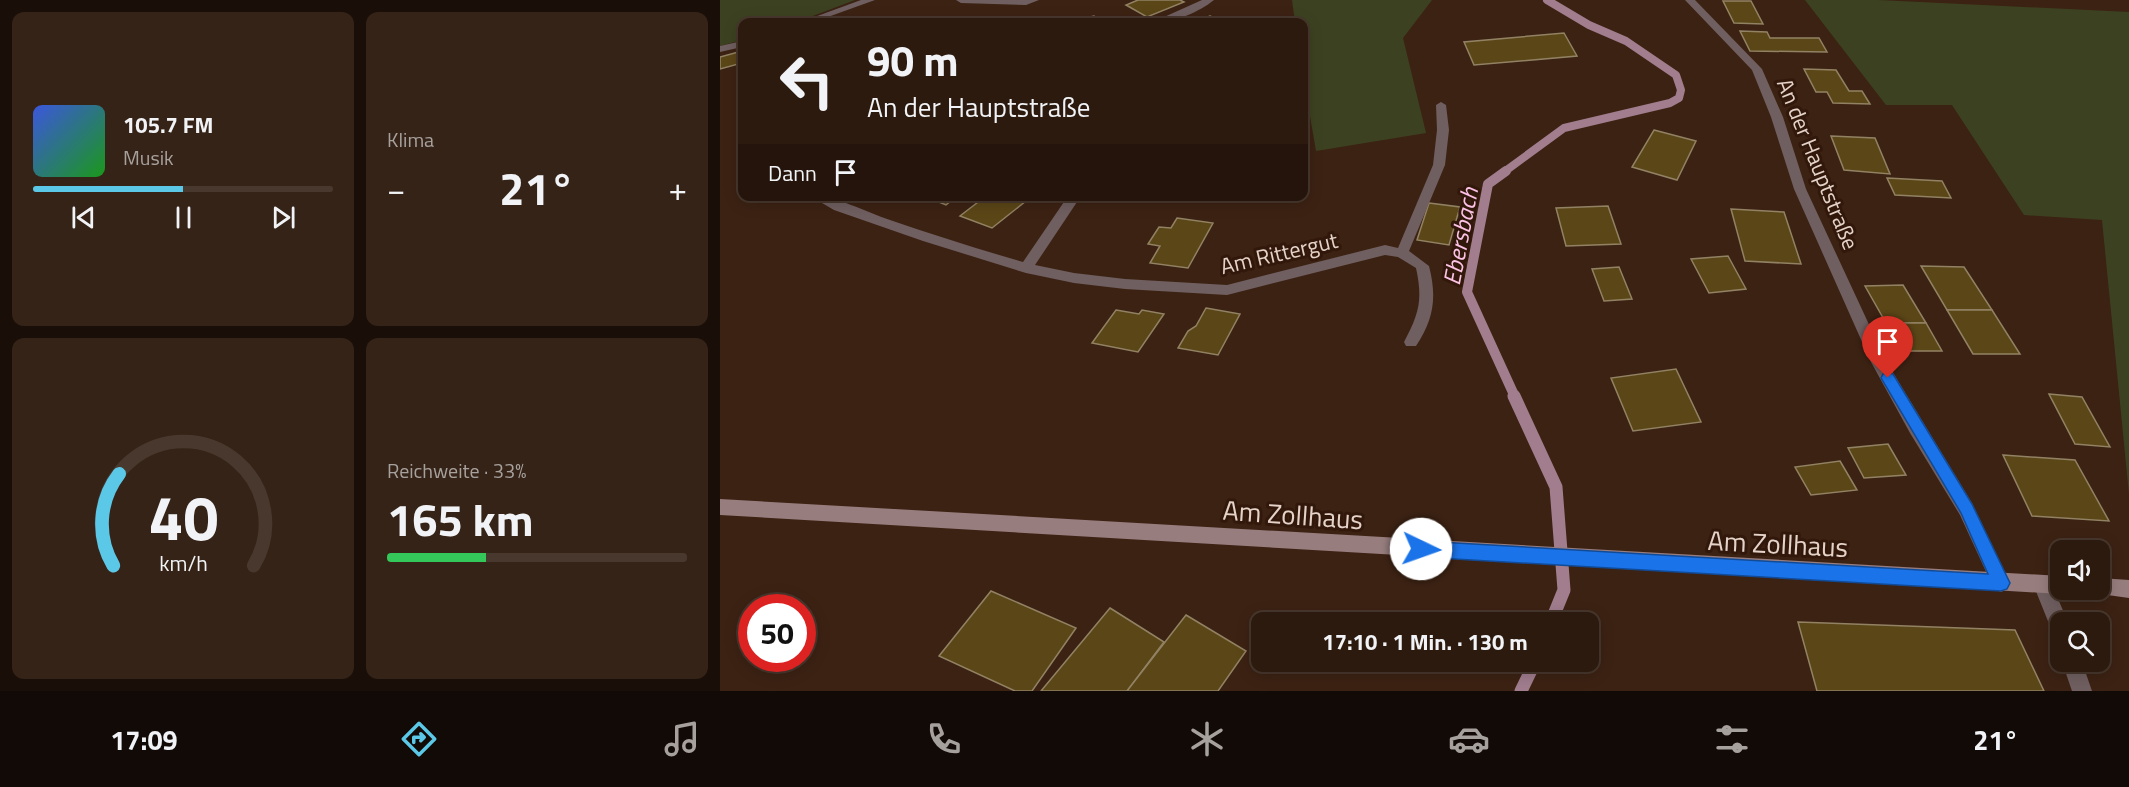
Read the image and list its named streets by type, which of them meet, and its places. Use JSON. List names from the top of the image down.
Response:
{
  "streets": {
    "main road": ["Am Zollhaus"],
    "street": ["An der Hauptstraße", "Am Rittergut"]
  },
  "crossings": [
    ["An der Hauptstraße", "Am Zollhaus"]
  ],
  "water": ["Ebersbach"],
  "page": {
    "tile": [
      "Klima",
      ["Reichweite · 33%", "165 km"]
    ],
    "turn": ["90 m", "An der Hauptstraße"],
    "song": ["105.7 FM", "Musik"],
    "then": "Dann",
    "heat": ["−", "21°", "+"],
    "limit": "50",
    "trip": "17:10 · 1 Min. · 130 m",
    "tabs": ["17:09", "21°"],
    "gauge": ["40", "km/h"]
  }
}
